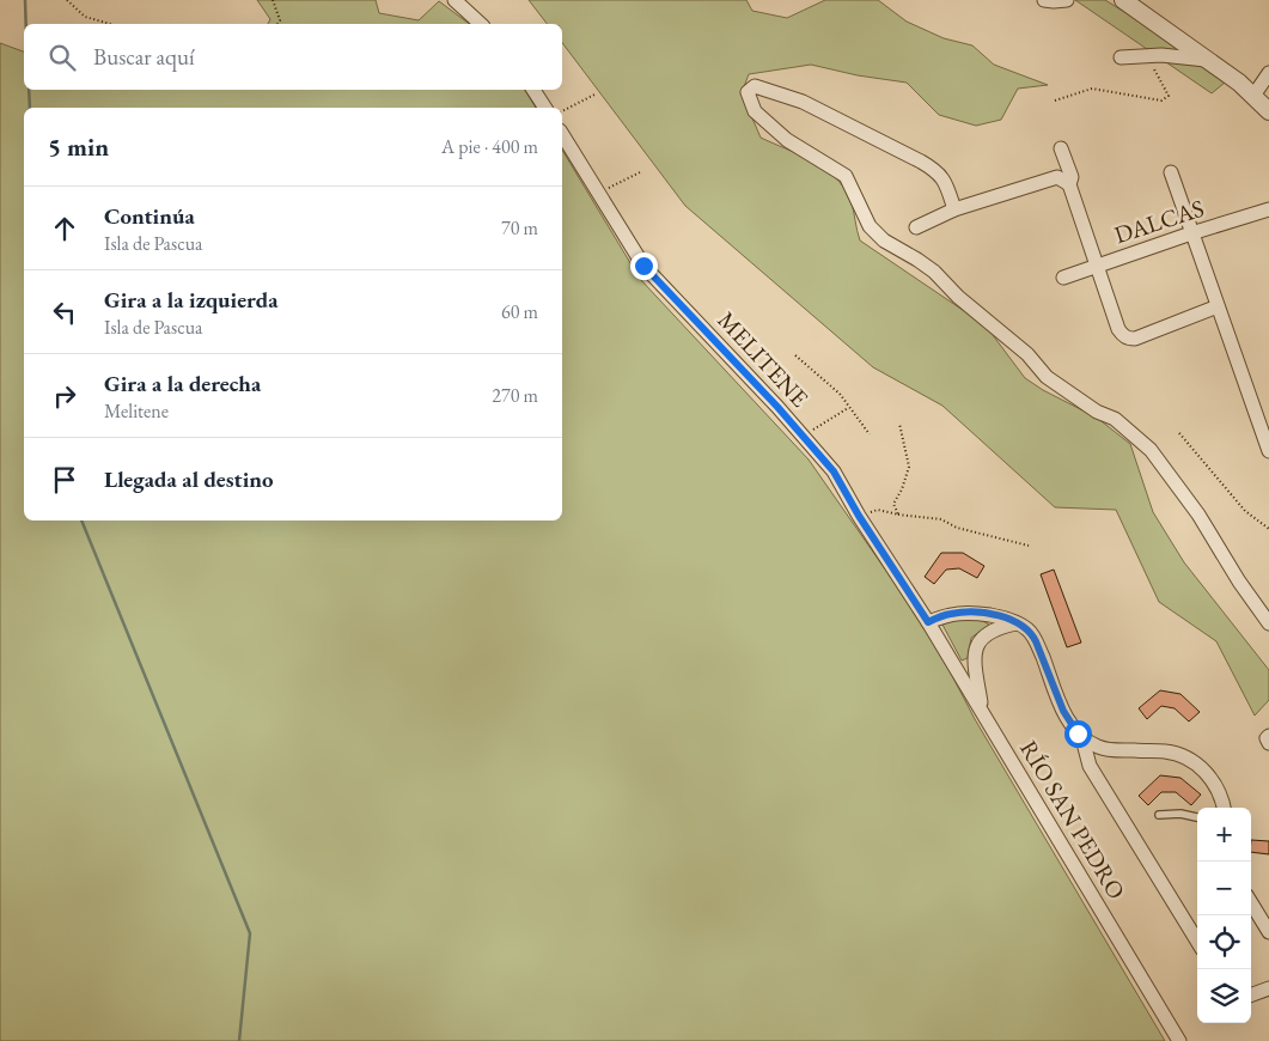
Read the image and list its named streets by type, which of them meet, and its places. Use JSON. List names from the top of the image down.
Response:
{
  "streets": {
    "street": ["DALCAS", "MELITENE", "RÍO SAN PEDRO"]
  },
  "crossings": [
    ["MELITENE", "RÍO SAN PEDRO"]
  ],
  "page": {
    "search": "Buscar aquí",
    "heading": ["5 min", "A pie · 400 m"],
    "list": [
      ["Continúa", "Isla de Pascua", "70 m"],
      ["Gira a la izquierda", "Isla de Pascua", "60 m"],
      ["Gira a la derecha", "Melitene", "270 m"],
      "Llegada al destino"
    ],
    "map_buttons": ["+", "−"]
  }
}
